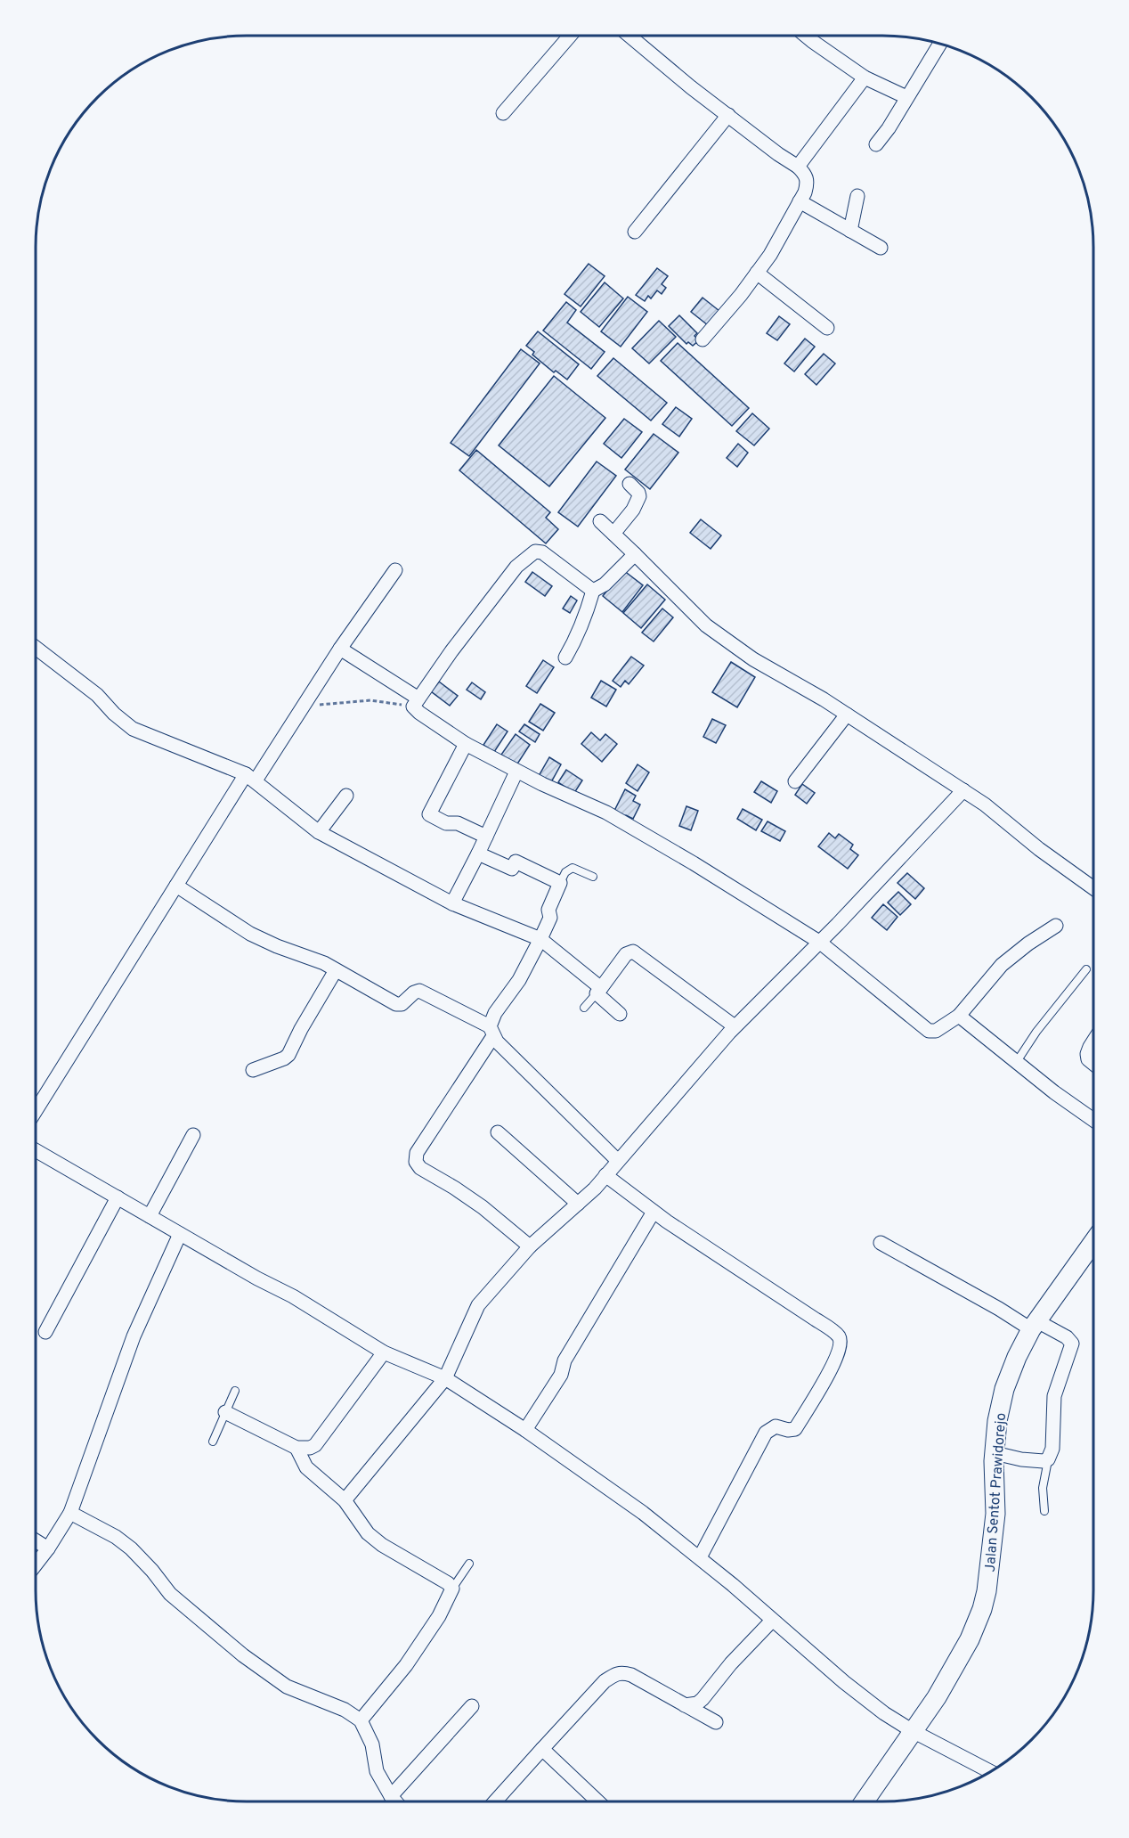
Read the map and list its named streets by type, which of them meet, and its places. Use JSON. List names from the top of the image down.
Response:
{
  "streets": {
    "main road": ["Jalan Sentot Prawidorejo"]
  }
}
